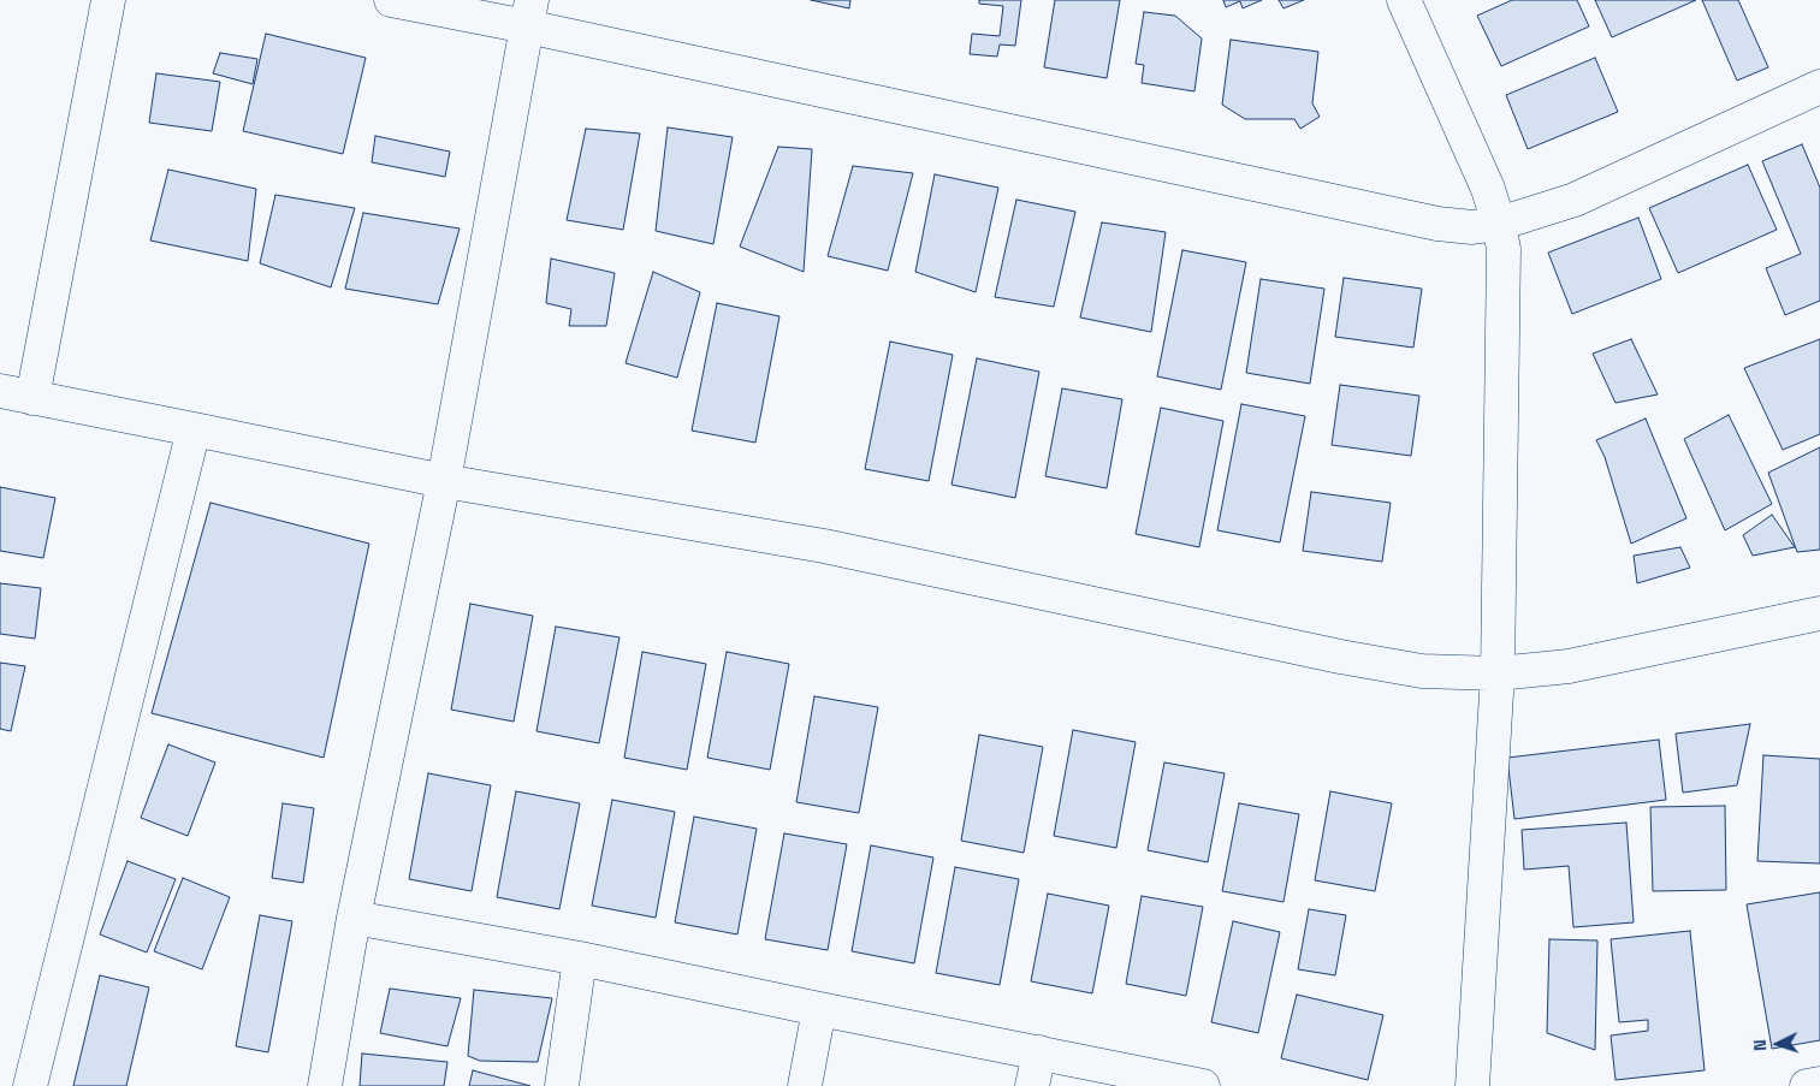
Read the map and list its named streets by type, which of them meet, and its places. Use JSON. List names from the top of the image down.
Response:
{
  "north": "left"
}
